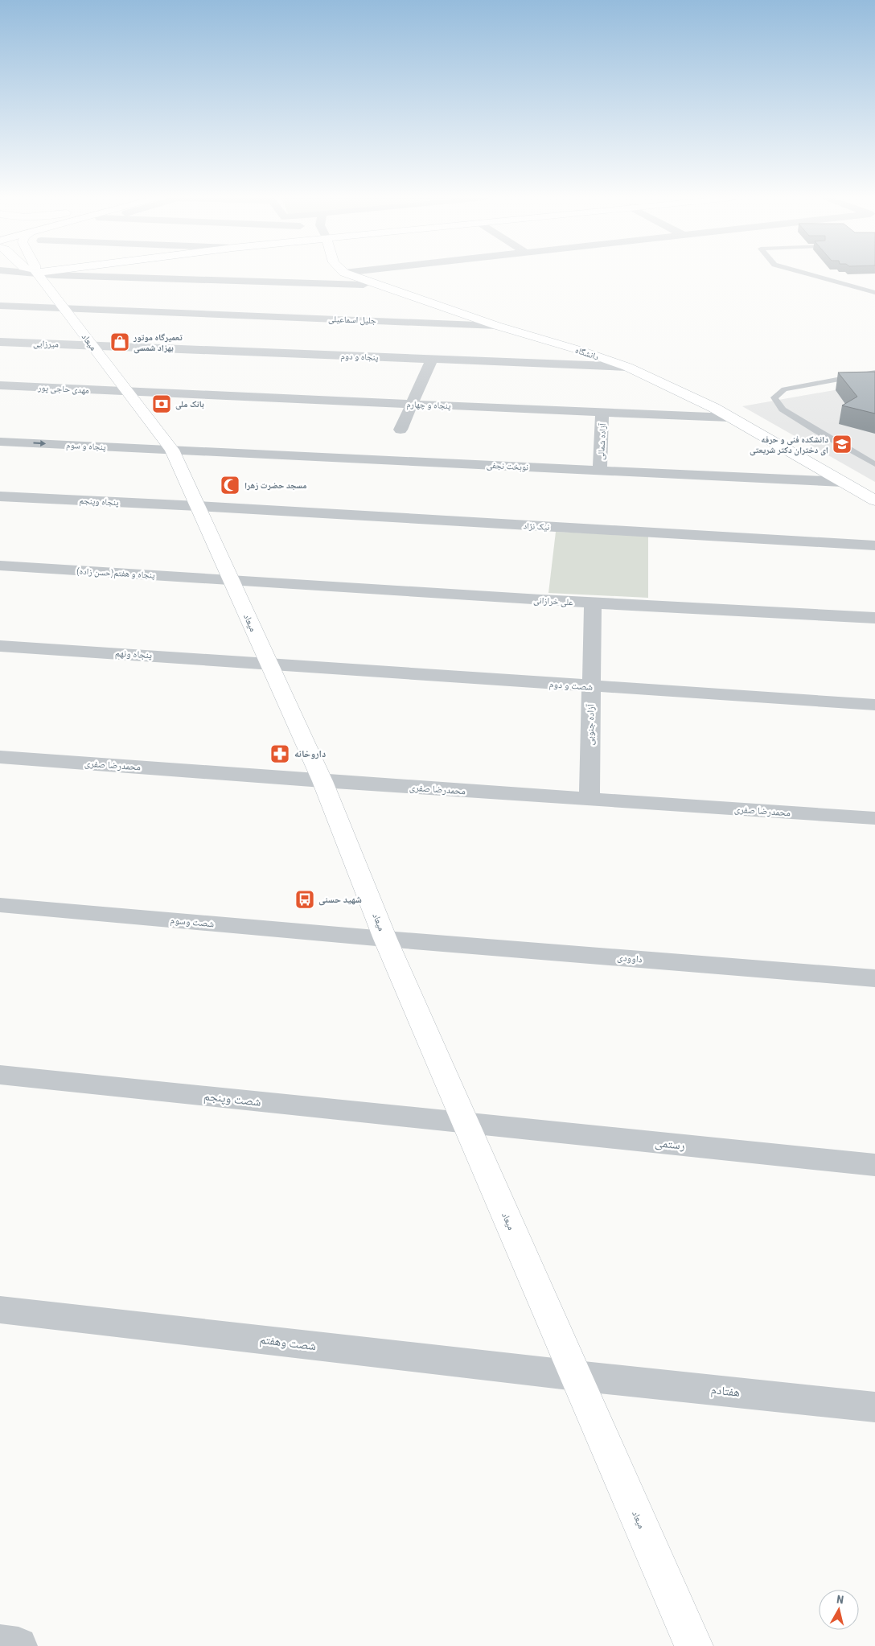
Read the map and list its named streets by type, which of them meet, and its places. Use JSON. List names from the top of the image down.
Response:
{
  "streets": {
    "main road": ["میعاد", "دانشگاه"],
    "street": [
      "جلیل اسماعیلی",
      "میرزایی",
      "پنجاه و دوم",
      "مهدی حاجی پور",
      "پنجاه و چهارم",
      "آزاده شمالی",
      "پنجاه و سوم",
      "نوبخت نجفی",
      "پنجاه وپنجم",
      "نیک نژاد",
      "(حسن زاده)پنجاه و هفتم",
      "علی خرازانی",
      "پنجاه ونهم",
      "شصت و دوم",
      "آزاده جنوبی",
      "محمدرضا صفری",
      "شصت وسوم",
      "داوودی",
      "شصت وپنجم",
      "رستمی",
      "شصت وهفتم",
      "هفتادم"
    ]
  },
  "crossings": [
    ["جلیل اسماعیلی", "میعاد"],
    ["جلیل اسماعیلی", "دانشگاه"],
    ["میعاد", "میرزایی"],
    ["میعاد", "پنجاه و دوم"],
    ["میعاد", "مهدی حاجی پور"],
    ["میعاد", "پنجاه و چهارم"],
    ["میعاد", "پنجاه و سوم"],
    ["میعاد", "نوبخت نجفی"],
    ["میعاد", "پنجاه وپنجم"],
    ["میعاد", "نیک نژاد"],
    ["میعاد", "(حسن زاده)پنجاه و هفتم"],
    ["میعاد", "علی خرازانی"],
    ["میعاد", "پنجاه ونهم"],
    ["میعاد", "شصت و دوم"],
    ["میعاد", "محمدرضا صفری"],
    ["میعاد", "شصت وسوم"],
    ["میعاد", "داوودی"],
    ["میعاد", "شصت وپنجم"],
    ["میعاد", "رستمی"],
    ["میعاد", "شصت وهفتم"],
    ["میعاد", "هفتادم"],
    ["میرزایی", "پنجاه و دوم"],
    ["دانشگاه", "پنجاه و دوم"],
    ["دانشگاه", "پنجاه و چهارم"],
    ["دانشگاه", "نوبخت نجفی"],
    ["مهدی حاجی پور", "پنجاه و چهارم"],
    ["پنجاه و چهارم", "آزاده شمالی"],
    ["آزاده شمالی", "نوبخت نجفی"],
    ["پنجاه و سوم", "نوبخت نجفی"],
    ["پنجاه وپنجم", "نیک نژاد"],
    ["(حسن زاده)پنجاه و هفتم", "علی خرازانی"],
    ["علی خرازانی", "آزاده جنوبی"],
    ["پنجاه ونهم", "شصت و دوم"],
    ["شصت و دوم", "آزاده جنوبی"],
    ["آزاده جنوبی", "محمدرضا صفری"],
    ["شصت وسوم", "داوودی"],
    ["شصت وپنجم", "رستمی"],
    ["شصت وهفتم", "هفتادم"]
  ],
  "places": {
    "shop": ["تعمیرگاه موتور بهزاد شمسی"],
    "bank": ["بانک ملی"],
    "school or university": ["دانشکده فنی و حرفه ای دختران دکتر شریعتی"],
    "mosque": ["مسجد حضرت زهرا"],
    "pharmacy": ["داروخانه"],
    "bus stop": ["شهید حسنی"]
  },
  "north": "top"
}
